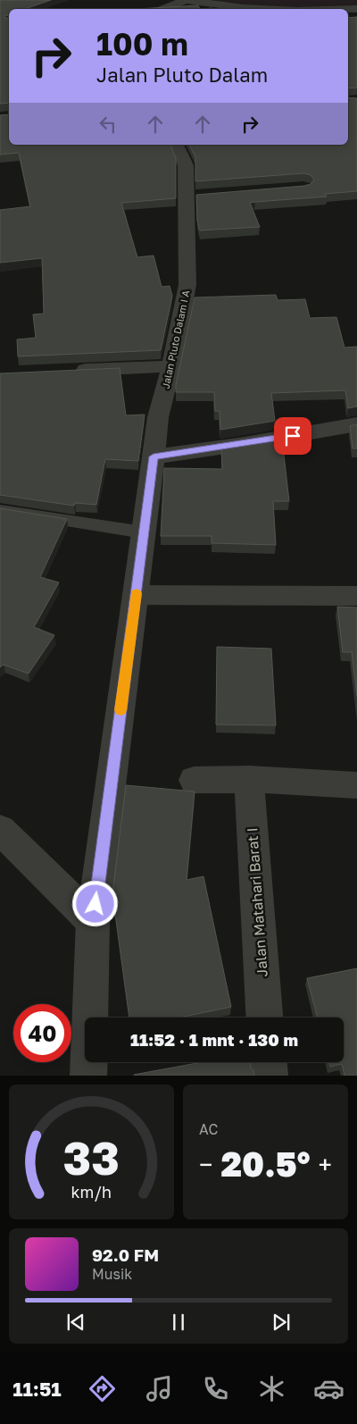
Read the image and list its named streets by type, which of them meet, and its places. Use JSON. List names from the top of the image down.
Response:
{
  "streets": {
    "street": ["Jalan Pluto Dalam I A", "Jalan Matahari Barat I"]
  },
  "page": {
    "turn": ["100 m", "Jalan Pluto Dalam"],
    "limit": "40",
    "trip": "11:52 · 1 mnt · 130 m",
    "tile": "AC",
    "heat": ["−", "20.5°", "+"],
    "song": ["92.0 FM", "Musik"],
    "tabs": "11:51",
    "gauge": ["33", "km/h"]
  }
}
